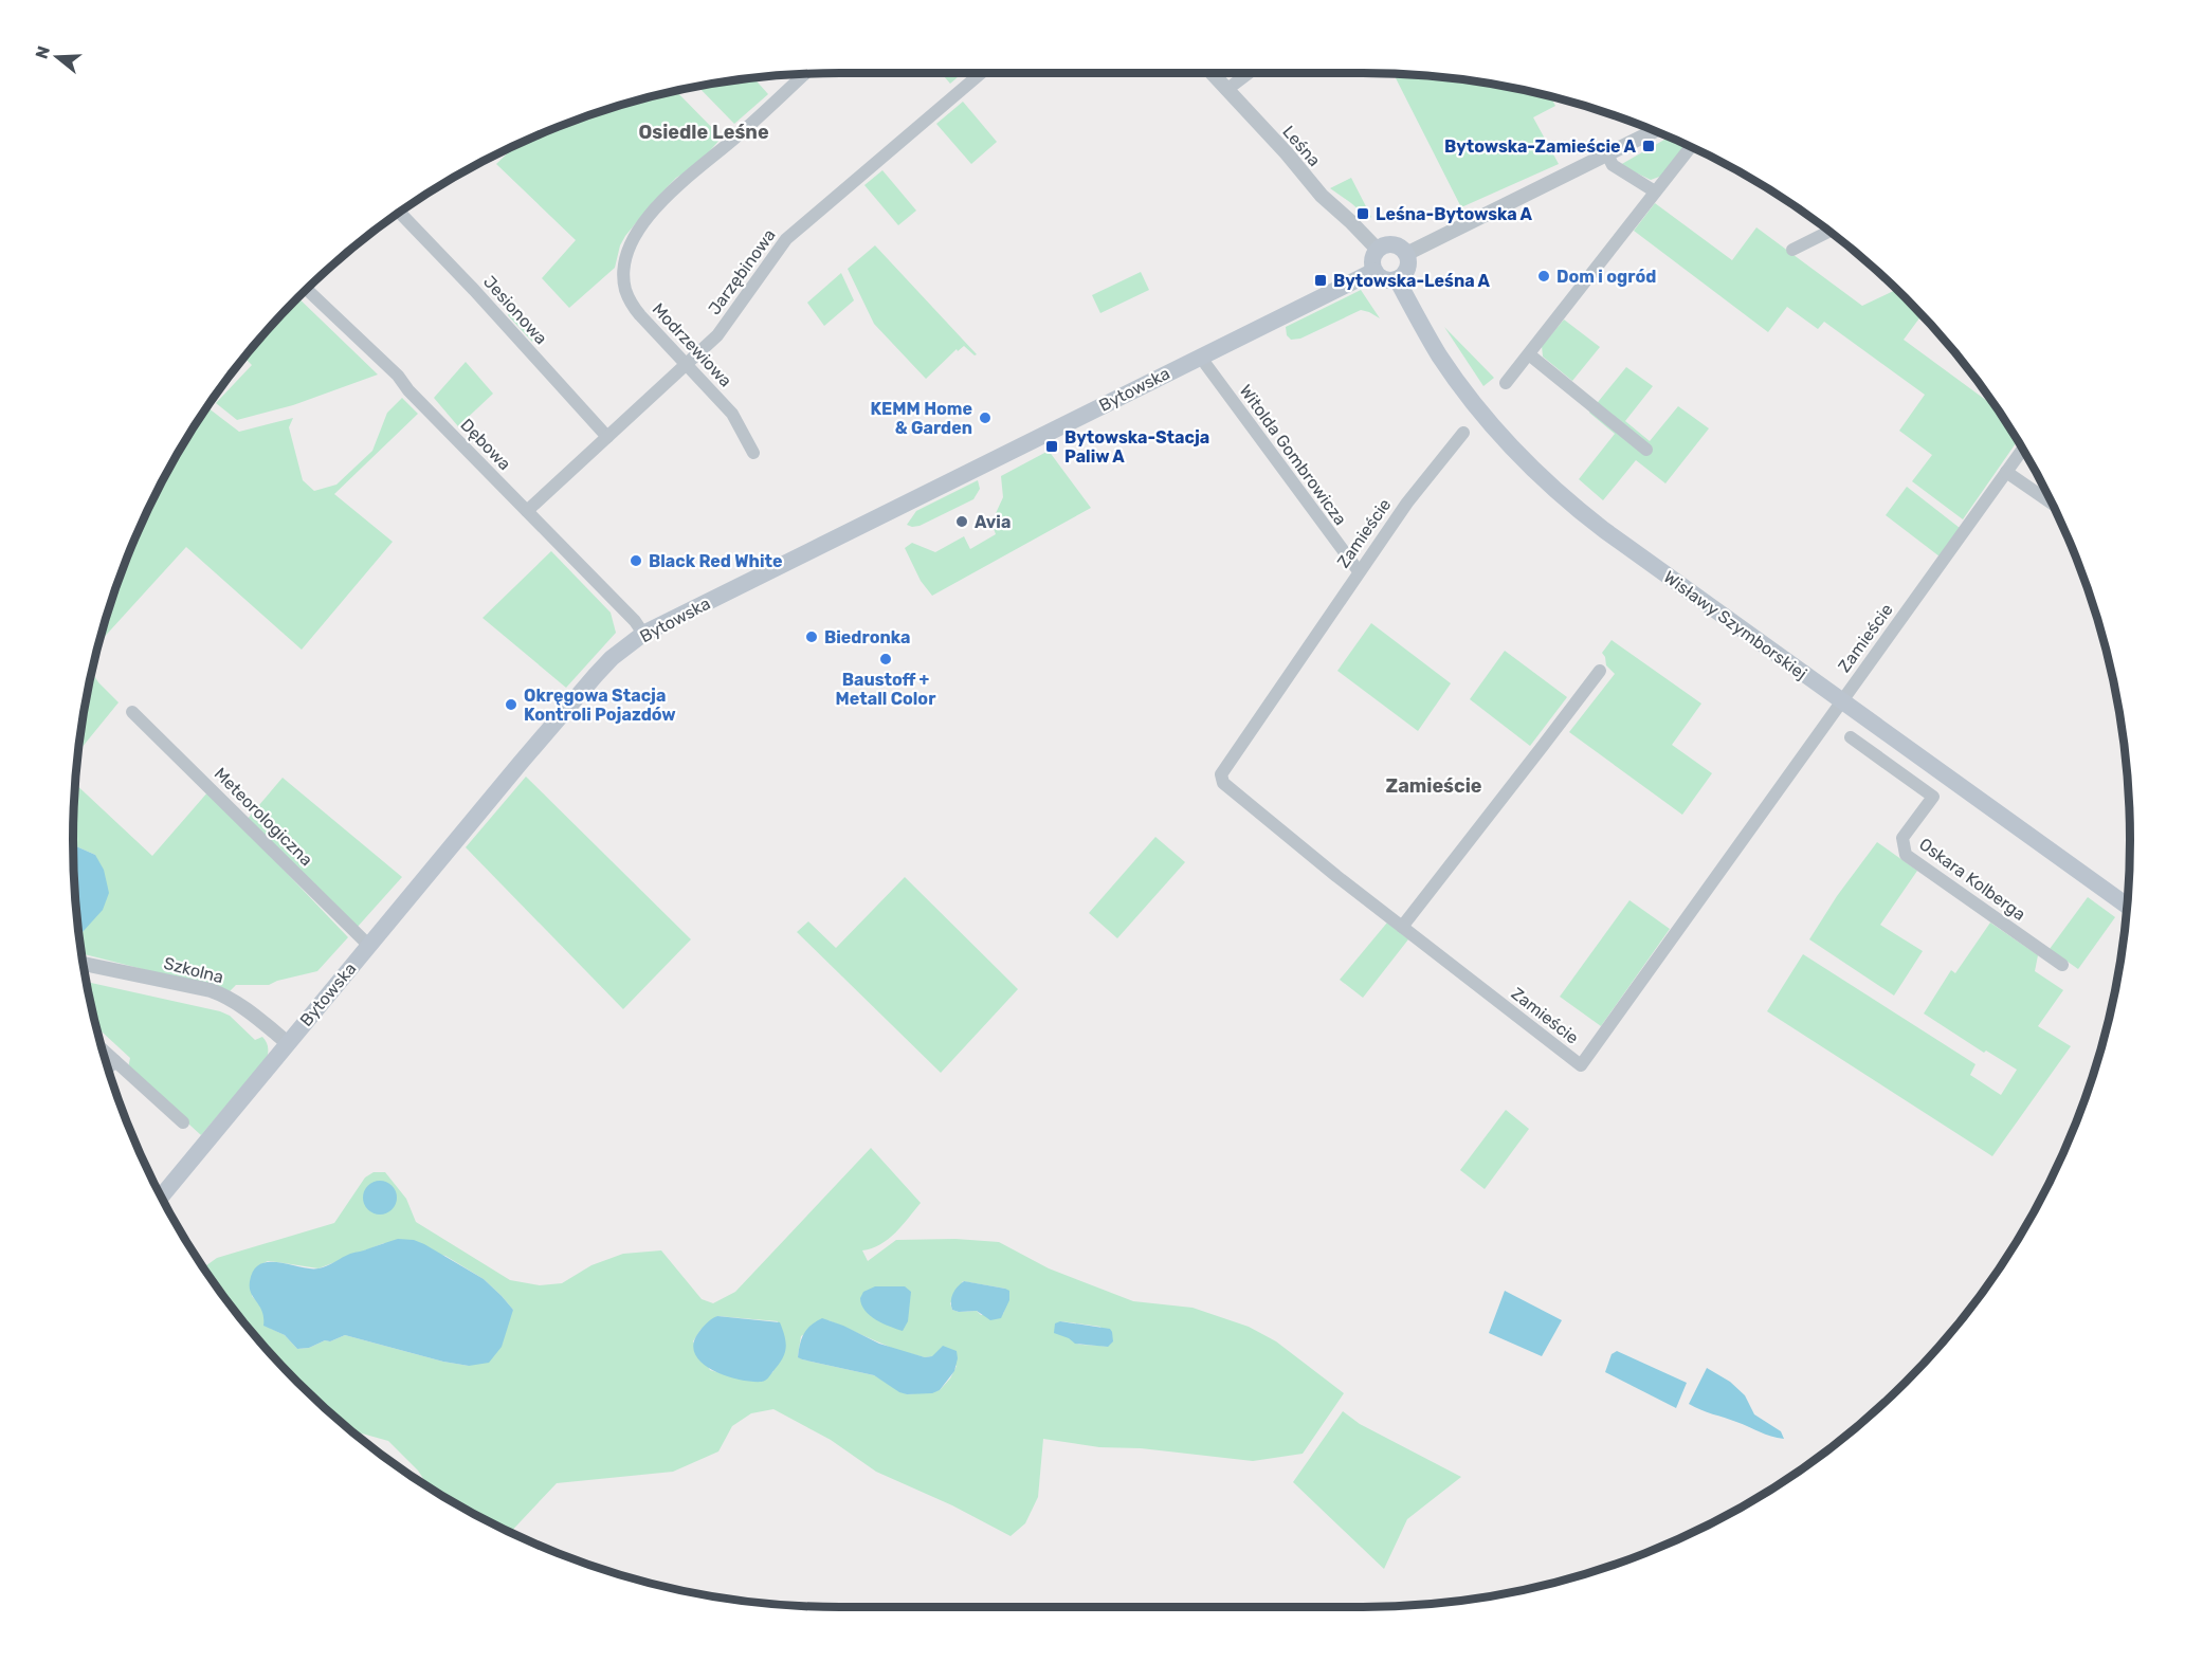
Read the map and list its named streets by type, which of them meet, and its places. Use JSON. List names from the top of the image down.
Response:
{
  "streets": {
    "main road": ["Bytowska", "Wisławy Szymborskiej"],
    "street": [
      "Leśna",
      "Jarzębinowa",
      "Jesionowa",
      "Modrzewiowa",
      "Dębowa",
      "Witolda Gombrowicza",
      "Zamieście",
      "Meteorologiczna",
      "Oskara Kolberga",
      "Szkolna"
    ]
  },
  "crossings": [
    ["Leśna", "Bytowska"],
    ["Leśna", "Wisławy Szymborskiej"],
    ["Jarzębinowa", "Jesionowa"],
    ["Jarzębinowa", "Modrzewiowa"],
    ["Jarzębinowa", "Dębowa"],
    ["Bytowska", "Dębowa"],
    ["Bytowska", "Witolda Gombrowicza"],
    ["Bytowska", "Wisławy Szymborskiej"],
    ["Bytowska", "Meteorologiczna"],
    ["Bytowska", "Szkolna"],
    ["Witolda Gombrowicza", "Zamieście"],
    ["Zamieście", "Wisławy Szymborskiej"],
    ["Wisławy Szymborskiej", "Oskara Kolberga"]
  ],
  "districts": ["Osiedle Leśne", "Zamieście"],
  "places": {
    "transit": [
      "Bytowska-Zamieście A",
      "Leśna-Bytowska A",
      "Bytowska-Leśna A",
      "Bytowska-Stacja Paliw A"
    ],
    "other": [
      "Dom i ogród",
      "KEMM Home & Garden",
      "Avia",
      "Black Red White",
      "Biedronka",
      "Baustoff + Metall Color",
      "Okręgowa Stacja Kontroli Pojazdów"
    ]
  },
  "north": "left"
}
